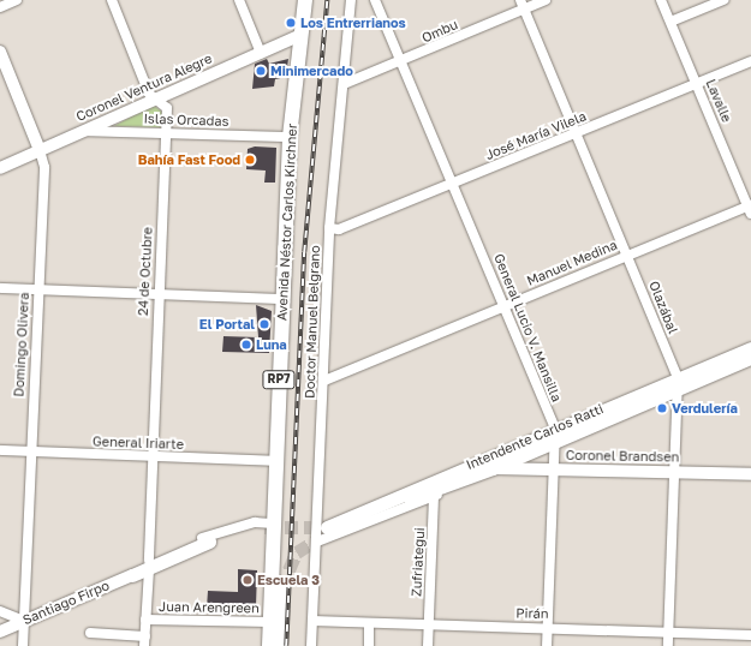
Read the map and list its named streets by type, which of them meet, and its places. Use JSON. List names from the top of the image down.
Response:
{
  "streets": {
    "main road": [
      "Avenida Néstor Carlos Kirchner",
      "RP7",
      "Intendente Carlos Ratti",
      "Santiago Firpo"
    ],
    "street": [
      "Ombu",
      "Coronel Ventura Alegre",
      "Lavalle",
      "Islas Orcadas",
      "José María Vilela",
      "Manuel Medina",
      "24 de Octubre",
      "Olazábal",
      "Doctor Manuel Belgrano",
      "General Lucio V. Mansilla",
      "Domingo Olivera",
      "General Iriarte",
      "Coronel Brandsen",
      "Zufriategui",
      "Juan Arengreen",
      "Pirán"
    ]
  },
  "crossings": [
    ["Ombu", "Olazábal"],
    ["Ombu", "Doctor Manuel Belgrano"],
    ["Ombu", "General Lucio V. Mansilla"],
    ["Coronel Ventura Alegre", "Islas Orcadas"],
    ["Coronel Ventura Alegre", "Avenida Néstor Carlos Kirchner"],
    ["Coronel Ventura Alegre", "24 de Octubre"],
    ["Coronel Ventura Alegre", "Domingo Olivera"],
    ["Lavalle", "José María Vilela"],
    ["Lavalle", "Manuel Medina"],
    ["Islas Orcadas", "Avenida Néstor Carlos Kirchner"],
    ["Islas Orcadas", "24 de Octubre"],
    ["José María Vilela", "Olazábal"],
    ["José María Vilela", "Doctor Manuel Belgrano"],
    ["José María Vilela", "General Lucio V. Mansilla"],
    ["Avenida Néstor Carlos Kirchner", "General Iriarte"],
    ["Avenida Néstor Carlos Kirchner", "Juan Arengreen"],
    ["Manuel Medina", "Olazábal"],
    ["Manuel Medina", "Doctor Manuel Belgrano"],
    ["Manuel Medina", "General Lucio V. Mansilla"],
    ["24 de Octubre", "General Iriarte"],
    ["24 de Octubre", "Santiago Firpo"],
    ["24 de Octubre", "Juan Arengreen"],
    ["Olazábal", "Intendente Carlos Ratti"],
    ["Olazábal", "Coronel Brandsen"],
    ["Olazábal", "Pirán"],
    ["Doctor Manuel Belgrano", "Intendente Carlos Ratti"],
    ["Doctor Manuel Belgrano", "Pirán"],
    ["General Lucio V. Mansilla", "Intendente Carlos Ratti"],
    ["Domingo Olivera", "General Iriarte"],
    ["Domingo Olivera", "Santiago Firpo"],
    ["Intendente Carlos Ratti", "Coronel Brandsen"],
    ["Intendente Carlos Ratti", "Zufriategui"],
    ["Zufriategui", "Pirán"]
  ],
  "places": [
    "Los Entrerrianos",
    "Minimercado",
    "Bahía Fast Food",
    "El Portal",
    "Luna",
    "Verdulería",
    "Escuela 3"
  ]
}
